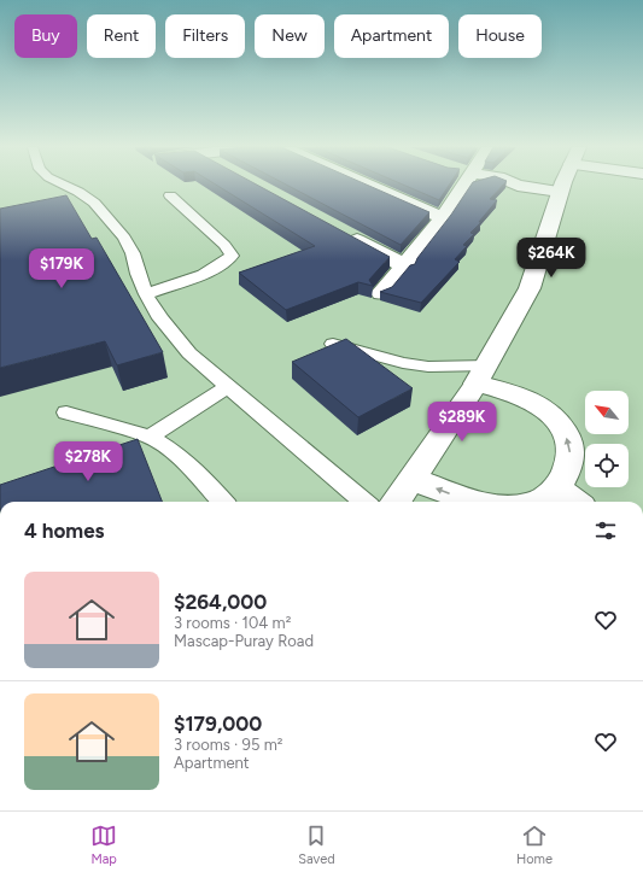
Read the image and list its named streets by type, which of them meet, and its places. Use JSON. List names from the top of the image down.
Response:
{
  "north": "top left",
  "page": {
    "chip": [
      "Buy",
      "Rent",
      "Filters",
      "New",
      "Apartment",
      "House"
    ],
    "price": [
      "$264K",
      "$179K",
      "$289K",
      "$278K"
    ],
    "heading": "4 homes",
    "list": [
      {
        "name": "$264,000",
        "note": "3 rooms · 104 m² · Mascap-Puray Road"
      },
      {
        "name": "$179,000",
        "note": "3 rooms · 95 m² · Apartment"
      }
    ],
    "tabs": ["Map", "Saved", "Home"]
  }
}
